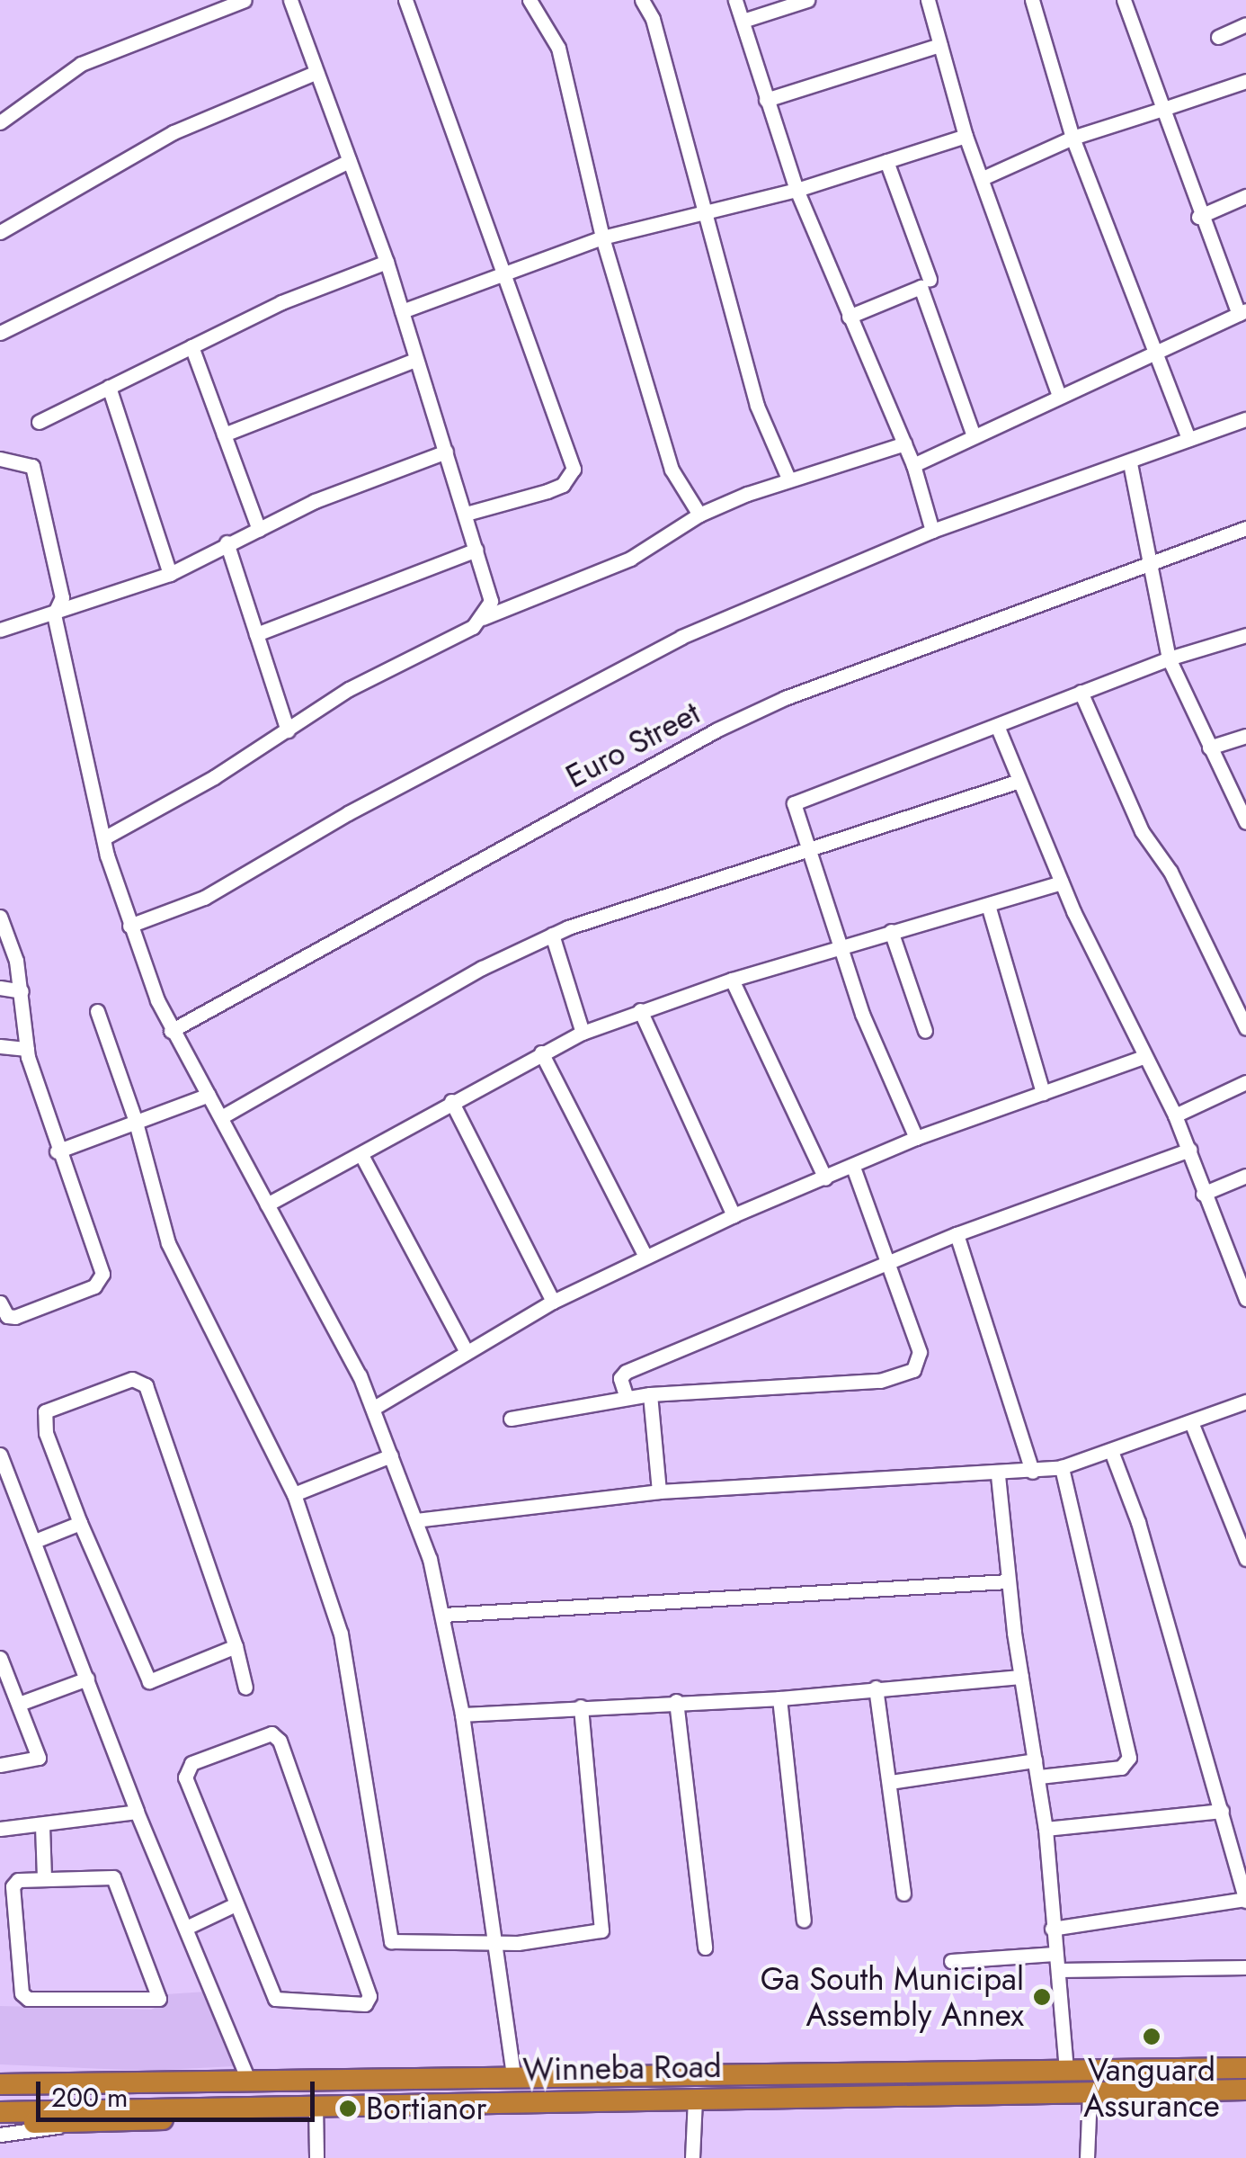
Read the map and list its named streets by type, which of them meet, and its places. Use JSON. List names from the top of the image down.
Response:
{
  "streets": {
    "highway": ["Winneba Road"],
    "street": ["Euro Street"]
  },
  "places": ["Ga South Municipal Assembly Annex", "Vanguard Assurance", "Bortianor"],
  "scale_bar": "200 m"
}
